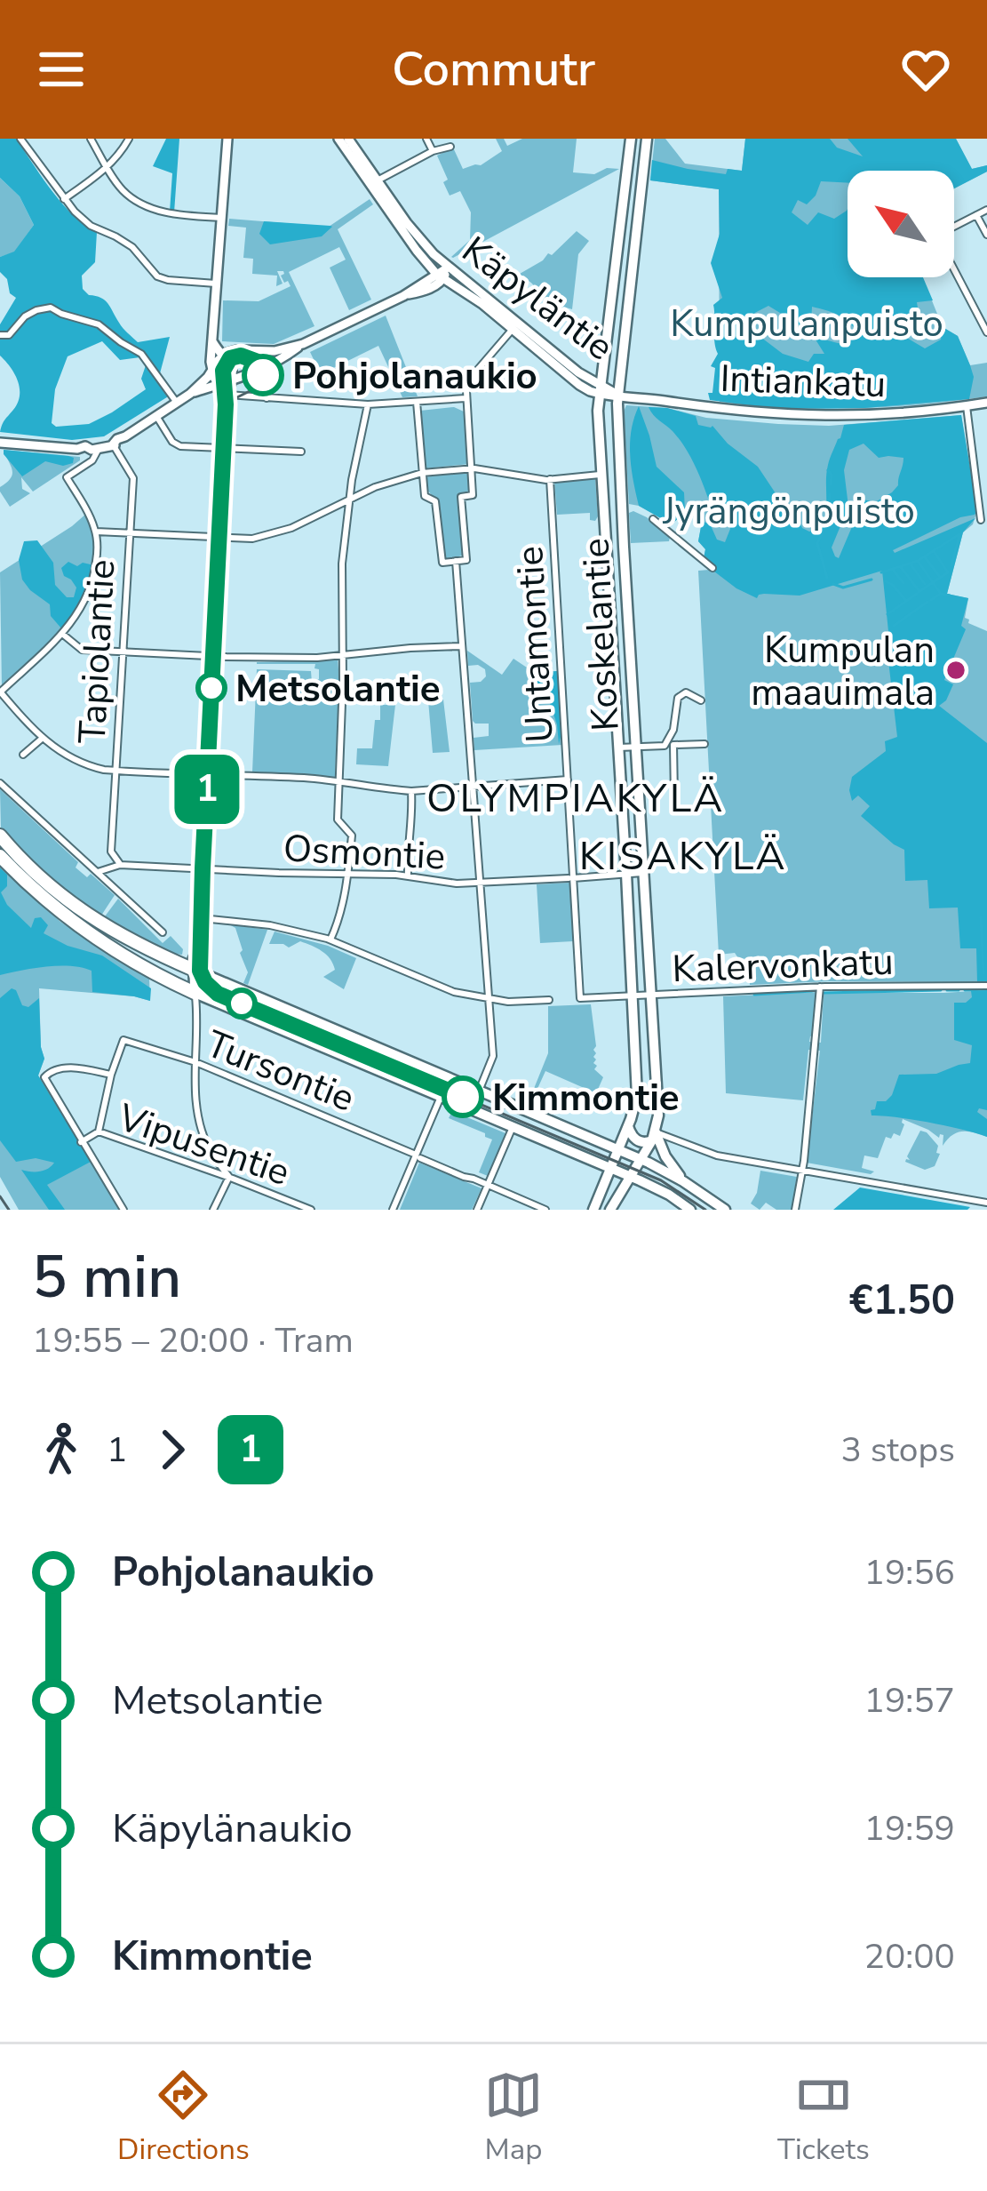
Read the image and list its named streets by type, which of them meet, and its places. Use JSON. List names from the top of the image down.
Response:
{
  "streets": {
    "main road": ["Koskelantie"],
    "street": [
      "Käpyläntie",
      "Intiankatu",
      "Untamontie",
      "Tapiolantie",
      "Osmontie",
      "Kalervonkatu",
      "Tursontie",
      "Vipusentie"
    ]
  },
  "crossings": [
    ["Käpyläntie", "Intiankatu"],
    ["Käpyläntie", "Koskelantie"],
    ["Intiankatu", "Koskelantie"],
    ["Koskelantie", "Osmontie"],
    ["Koskelantie", "Kalervonkatu"],
    ["Untamontie", "Osmontie"],
    ["Untamontie", "Kalervonkatu"],
    ["Tapiolantie", "Osmontie"]
  ],
  "districts": ["OLYMPIAKYLÄ", "KISAKYLÄ"],
  "parks": ["Kumpulanpuisto", "Jyrängönpuisto"],
  "places": [
    "Pohjolanaukio",
    "Kumpulan maauimala",
    "Metsolantie",
    "Kimmontie"
  ],
  "lines": ["tram line 1"],
  "north": "top left",
  "page": {
    "header": "Commutr",
    "on_map": "1",
    "heading": ["5 min", "19:55 – 20:00 · Tram", "€1.50"],
    "legs": ["1", "1", "3 stops"],
    "list": [
      {
        "name": "Pohjolanaukio",
        "value": "19:56"
      },
      {
        "name": "Metsolantie",
        "value": "19:57"
      },
      {
        "name": "Käpylänaukio",
        "value": "19:59"
      },
      {
        "name": "Kimmontie",
        "value": "20:00"
      }
    ],
    "tabs": ["Directions", "Map", "Tickets"]
  }
}
